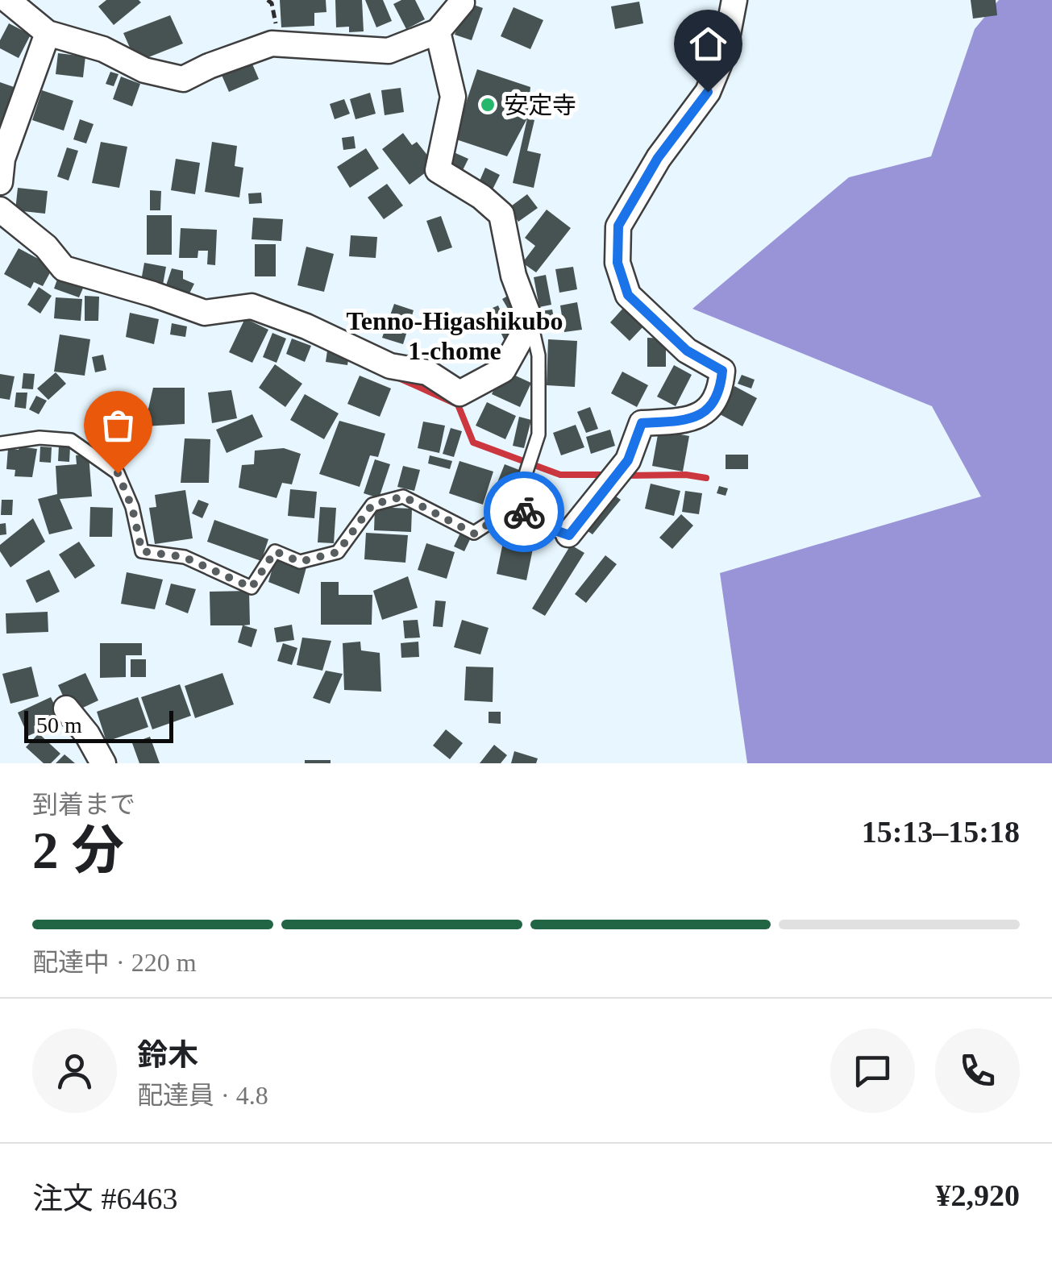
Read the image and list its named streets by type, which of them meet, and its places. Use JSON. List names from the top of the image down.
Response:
{
  "districts": ["Tenno-Higashikubo 1-chome"],
  "places": ["安定寺"],
  "scale_bar": "50 m",
  "page": {
    "scale": "50 m",
    "heading": ["2 分", "到着まで", "15:13–15:18"],
    "panel": [
      "鈴木",
      "配達員 · 4.8",
      "注文 #6463",
      "¥2,920"
    ],
    "bar": "配達中 · 220 m"
  }
}
